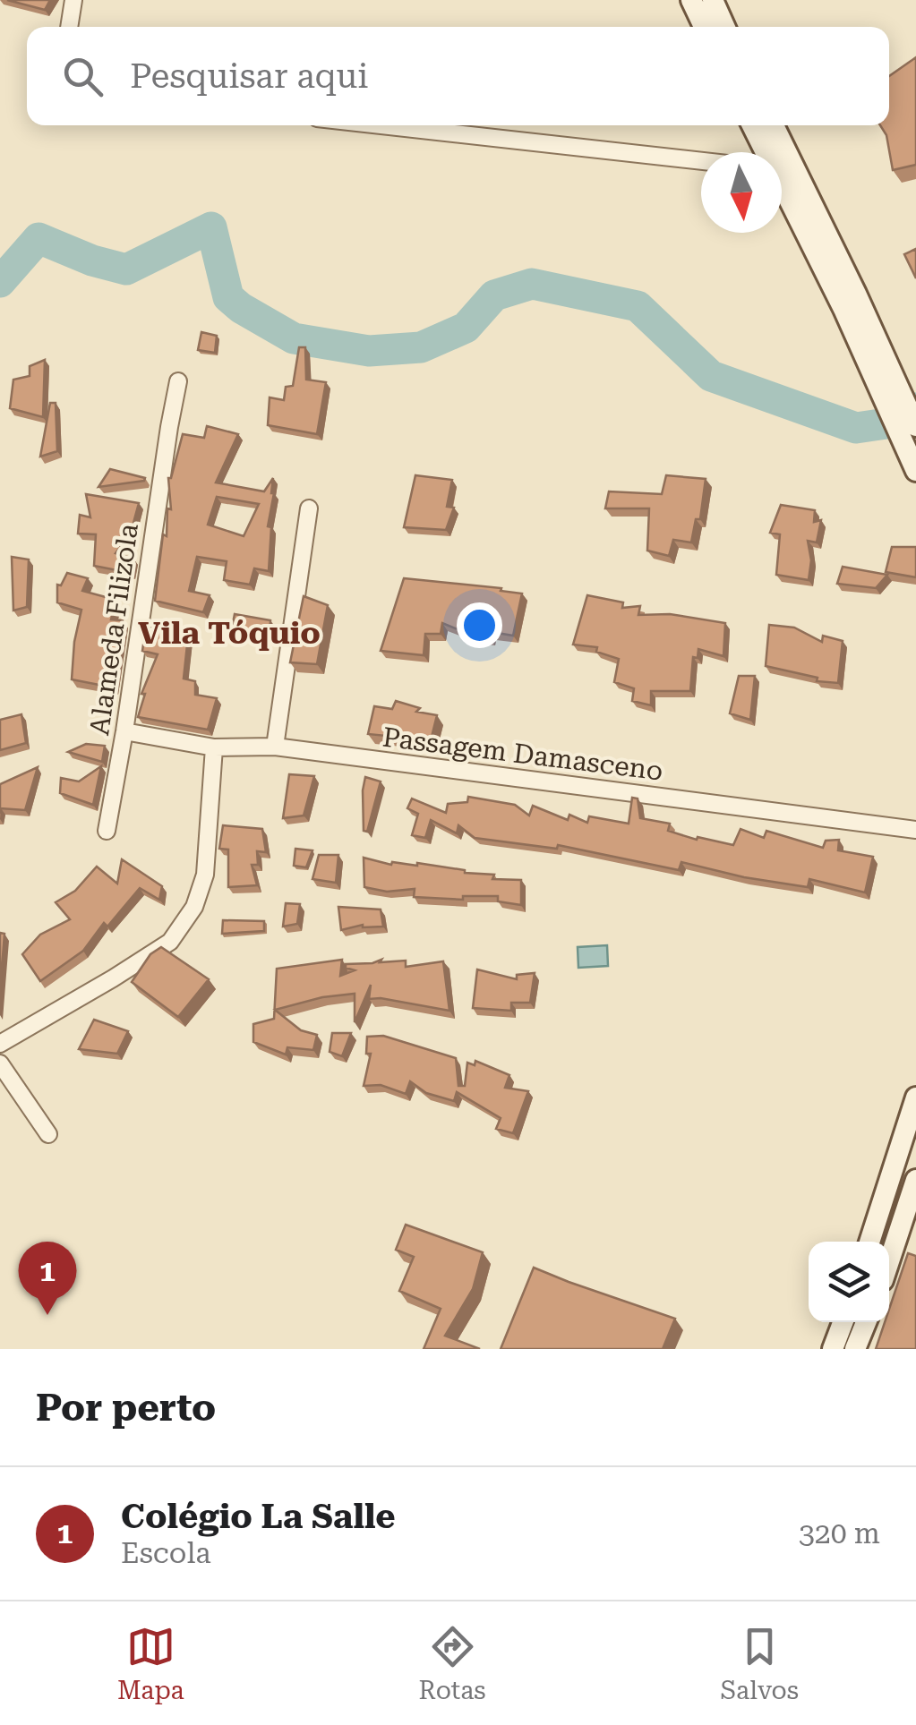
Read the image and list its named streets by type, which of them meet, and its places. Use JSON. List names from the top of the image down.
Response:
{
  "streets": {
    "street": ["Alameda Filizola", "Passagem Damasceno"]
  },
  "crossings": [
    ["Alameda Filizola", "Passagem Damasceno"]
  ],
  "districts": ["Vila Tóquio"],
  "north": "bottom",
  "page": {
    "search": "Pesquisar aqui",
    "pins": "1",
    "heading": "Por perto",
    "list": [
      {
        "mark": "1",
        "name": "Colégio La Salle",
        "note": "Escola",
        "value": "320 m"
      }
    ],
    "nav": ["Mapa", "Rotas", "Salvos"]
  }
}
